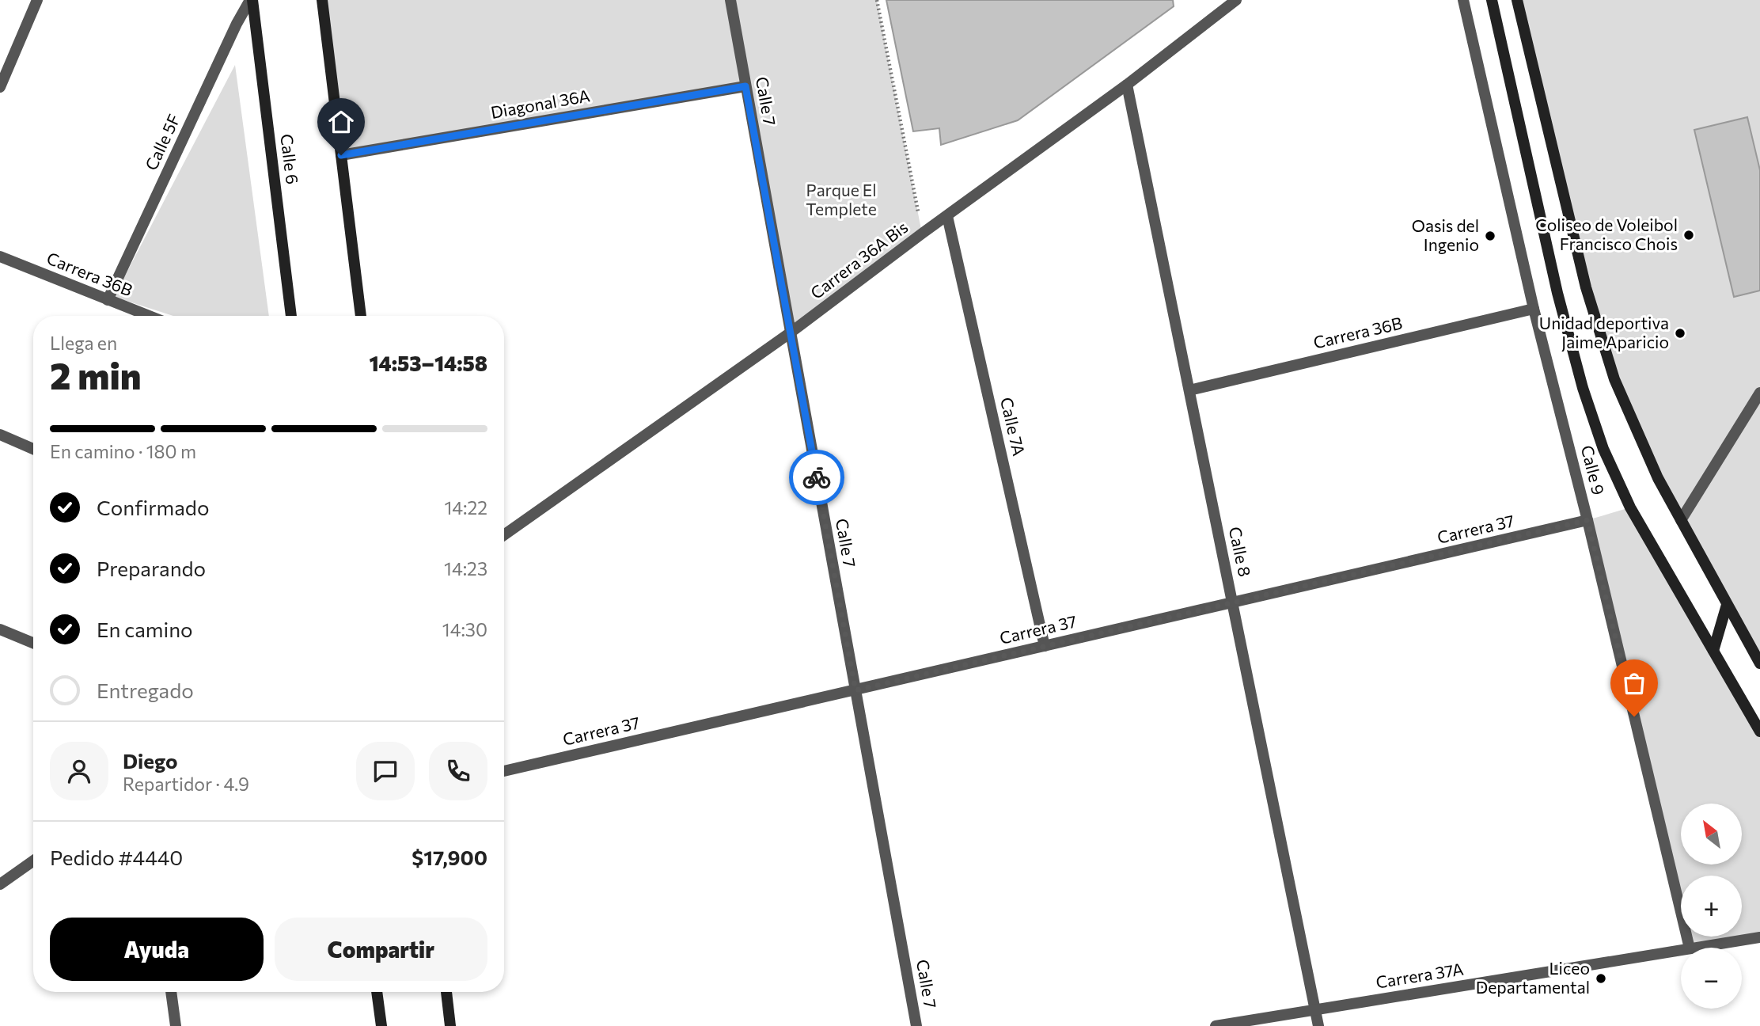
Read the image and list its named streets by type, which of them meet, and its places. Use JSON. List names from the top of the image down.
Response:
{
  "streets": {
    "main road": ["Calle 6", "Calle 9"],
    "street": [
      "Calle 7",
      "Diagonal 36A",
      "Calle 5F",
      "Carrera 36A Bis",
      "Carrera 36B",
      "Calle 7A",
      "Carrera 37",
      "Calle 8",
      "Carrera 37A"
    ]
  },
  "crossings": [
    ["Calle 7", "Diagonal 36A"],
    ["Calle 7", "Carrera 36A Bis"],
    ["Calle 7", "Carrera 37"],
    ["Calle 5F", "Calle 6"],
    ["Calle 5F", "Carrera 36B"],
    ["Carrera 36A Bis", "Calle 7A"],
    ["Carrera 36A Bis", "Calle 8"],
    ["Carrera 36B", "Calle 9"],
    ["Carrera 36B", "Calle 8"],
    ["Calle 7A", "Carrera 37"],
    ["Calle 9", "Carrera 37"],
    ["Carrera 37", "Calle 8"],
    ["Calle 8", "Carrera 37A"]
  ],
  "parks": ["Parque El Templete"],
  "places": [
    "Coliseo de Voleibol Francisco Chois",
    "Oasis del Ingenio",
    "Unidad deportiva Jaime Aparicio",
    "Liceo Departamental"
  ],
  "north": "top left",
  "page": {
    "heading": ["2 min", "Llega en", "14:53–14:58"],
    "panel": [
      "Diego",
      "Repartidor · 4.9",
      "Pedido #4440",
      "$17,900"
    ],
    "bar": "En camino · 180 m",
    "list": [
      ["Confirmado", "14:22"],
      ["Preparando", "14:23"],
      ["En camino", "14:30"],
      "Entregado"
    ],
    "map_buttons": ["+", "−"],
    "buttons": ["Ayuda", "Compartir"]
  }
}
